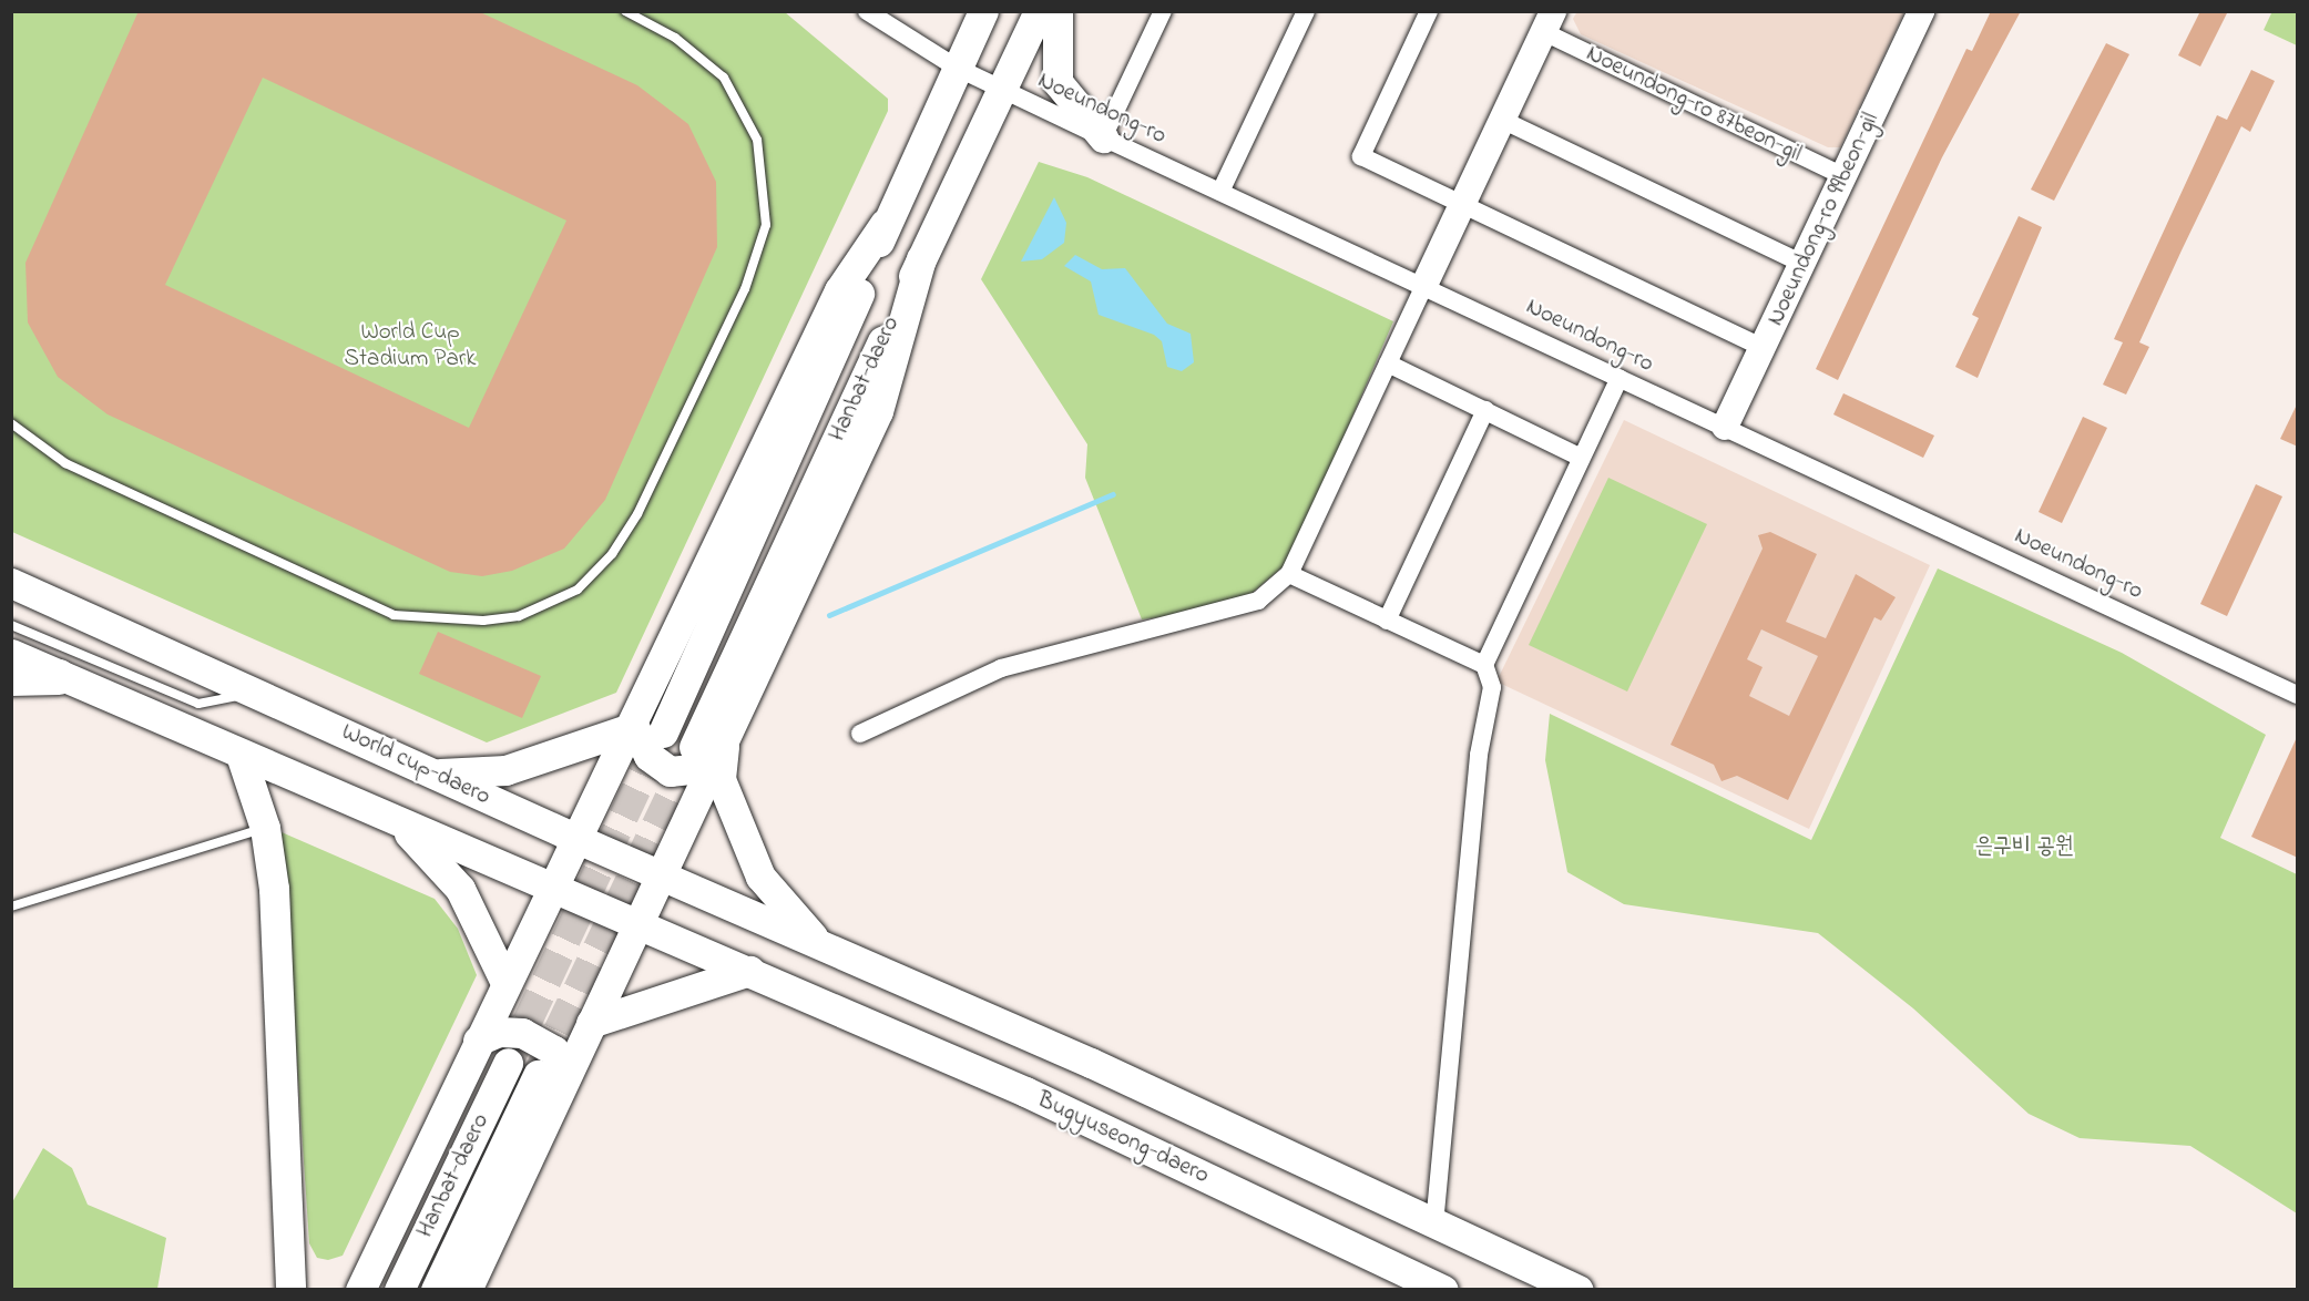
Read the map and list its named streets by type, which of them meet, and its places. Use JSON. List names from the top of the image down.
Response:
{
  "streets": {
    "main road": ["Hanbat-daero", "World cup-daero", "Bugyuseong-daero"],
    "street": ["Noeundong-ro 87beon-gil", "Noeundong-ro", "Noeundong-ro 99beon-gil"]
  },
  "crossings": [
    ["Noeundong-ro 87beon-gil", "Noeundong-ro"],
    ["Noeundong-ro 87beon-gil", "Noeundong-ro 99beon-gil"],
    ["Noeundong-ro", "Noeundong-ro 99beon-gil"],
    ["Noeundong-ro", "Hanbat-daero"],
    ["Hanbat-daero", "World cup-daero"]
  ],
  "parks": ["World Cup Stadium Park", "은구비 공원"]
}
